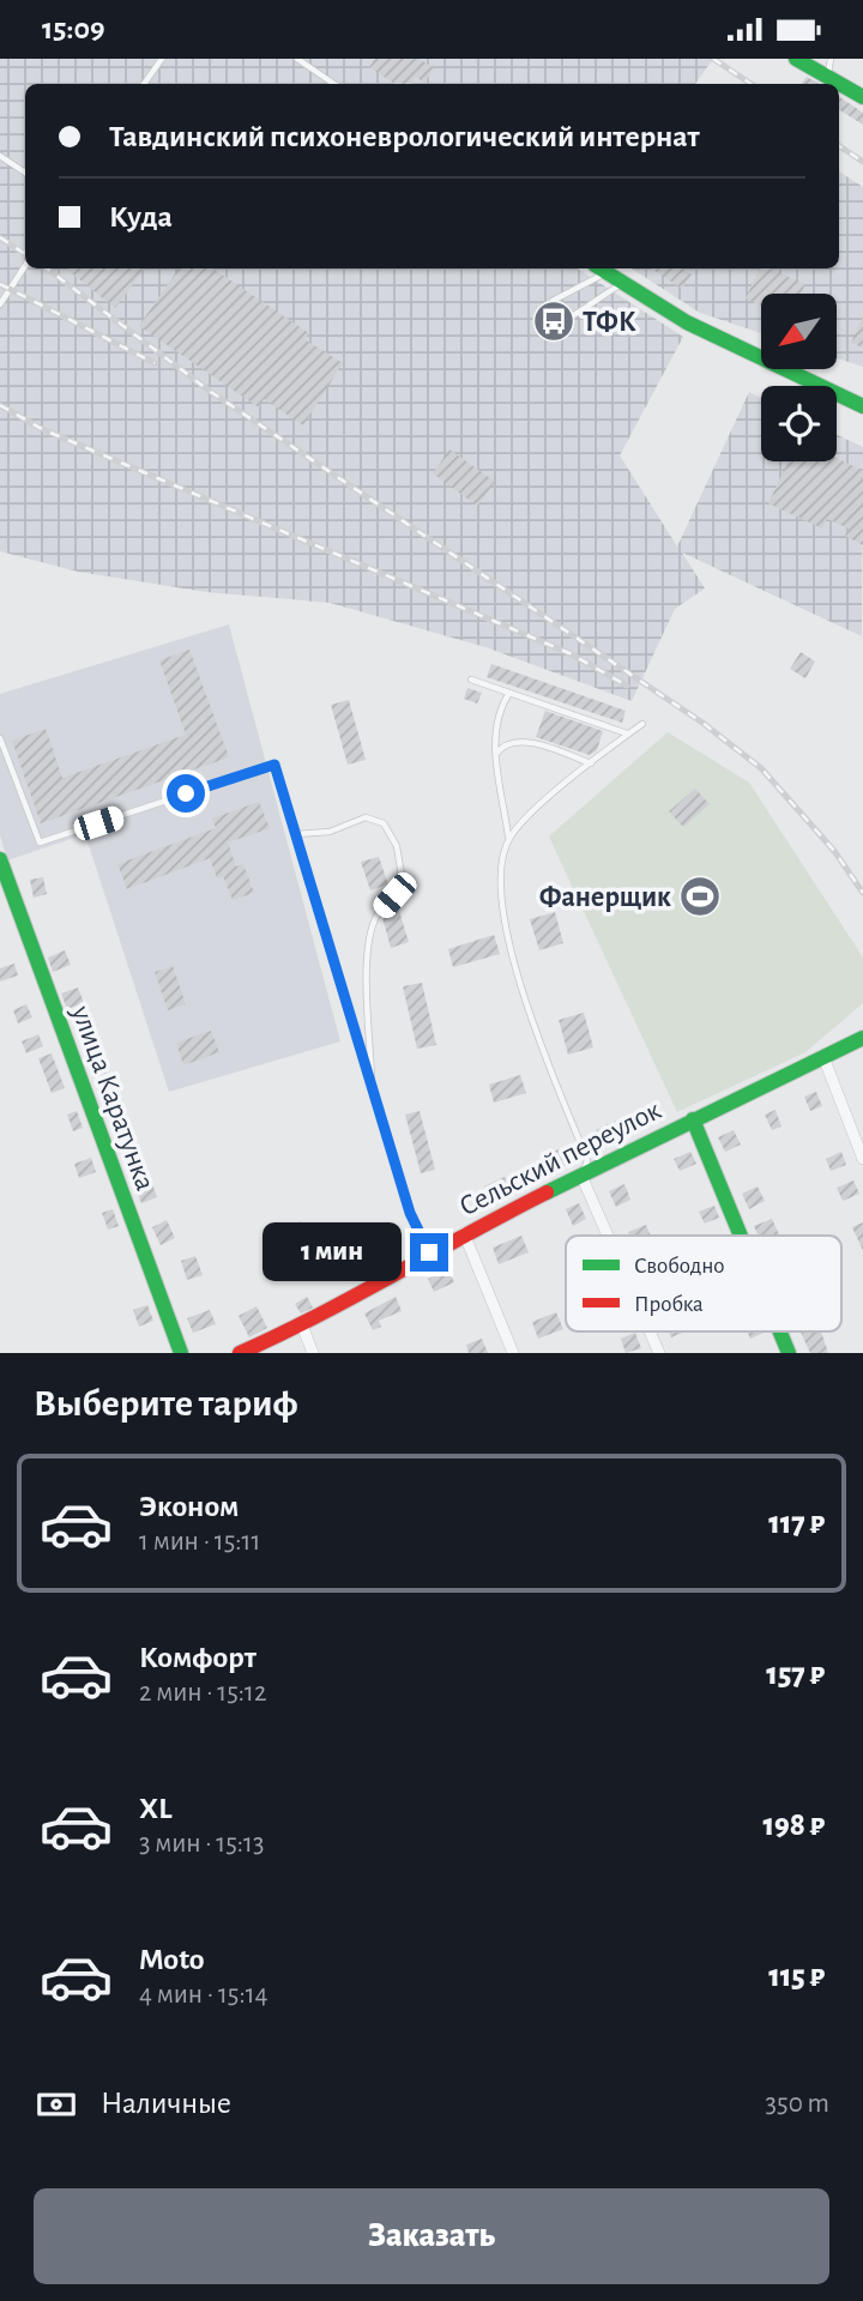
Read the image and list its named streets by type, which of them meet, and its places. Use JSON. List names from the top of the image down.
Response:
{
  "streets": {
    "street": ["улица Каратунка", "Сельский переулок"]
  },
  "places": {
    "bus stop": ["ТФК"],
    "sports": ["Фанерщик"]
  },
  "legend": ["Свободно", "Пробка"],
  "north": "bottom left",
  "page": {
    "status": "15:09",
    "banner": ["Тавдинский психоневрологический интернат", "Куда"],
    "bubble": "1 мин",
    "heading": "Выберите тариф",
    "list": [
      {
        "name": "Эконом",
        "note": "1 мин · 15:11",
        "value": "117 ₽"
      },
      {
        "name": "Комфорт",
        "note": "2 мин · 15:12",
        "value": "157 ₽"
      },
      {
        "name": "XL",
        "note": "3 мин · 15:13",
        "value": "198 ₽"
      },
      {
        "name": "Moto",
        "note": "4 мин · 15:14",
        "value": "115 ₽"
      }
    ],
    "pay": ["Наличные", "350 m"],
    "buttons": "Заказать"
  }
}
